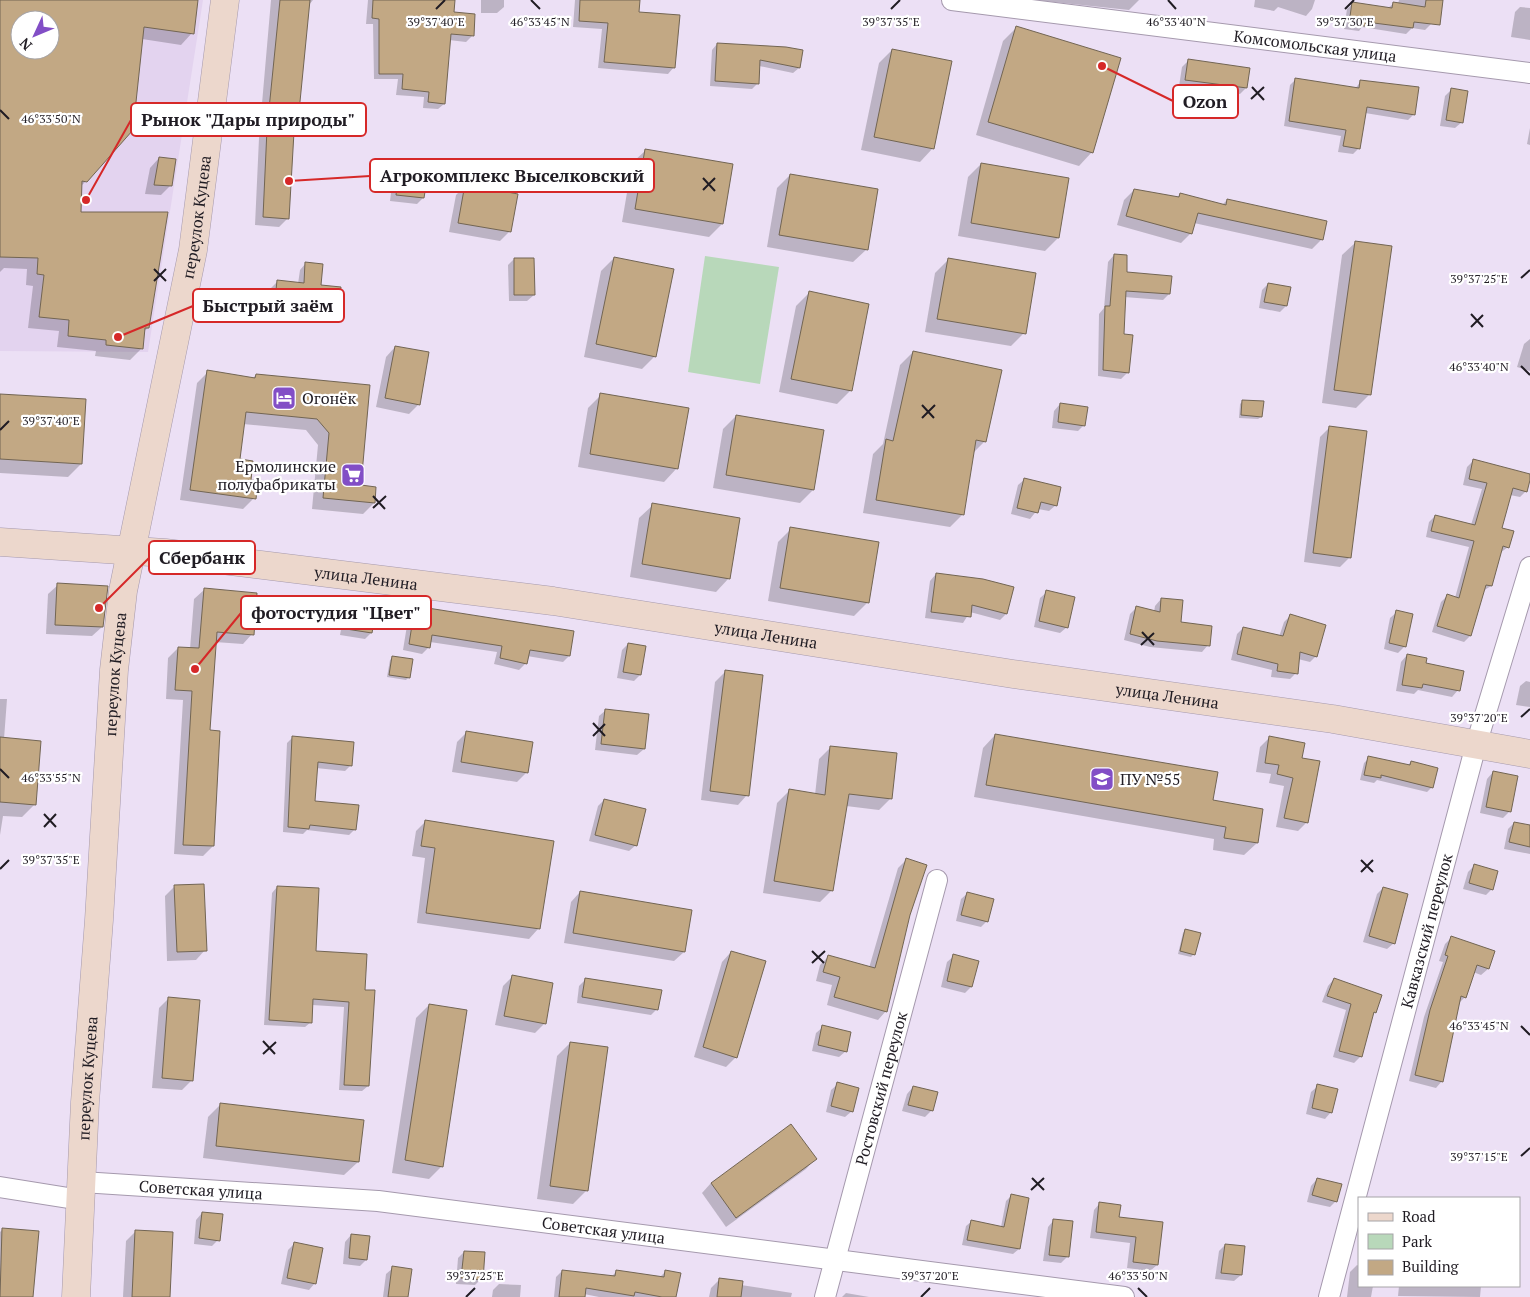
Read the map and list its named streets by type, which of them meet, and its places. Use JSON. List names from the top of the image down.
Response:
{
  "streets": {
    "street": [
      "Комсомольская улица",
      "переулок Куцева",
      "улица Ленина",
      "Кавказский переулок",
      "Ростовский переулок",
      "Советская улица"
    ]
  },
  "crossings": [
    ["переулок Куцева", "улица Ленина"],
    ["переулок Куцева", "Советская улица"],
    ["улица Ленина", "Кавказский переулок"],
    ["Ростовский переулок", "Советская улица"]
  ],
  "places": {
    "other": [
      "Ozon",
      "Агрокомплекс Выселковский",
      "Рынок \"Дары природы\"",
      "Быстрый заём",
      "Сбербанк",
      "фотостудия \"Цвет\""
    ],
    "hotel": ["Огонёк"],
    "supermarket": ["Ермолинские полуфабрикаты"],
    "school or university": ["ПУ №55"]
  },
  "legend": ["Road", "Park", "Building"],
  "north": "bottom left",
  "coordinates": [
    "39°37'40\"E",
    "39°37'35\"E",
    "39°37'30\"E",
    "46°33'45\"N",
    "46°33'40\"N",
    "46°33'50\"N",
    "39°37'25\"E",
    "39°37'20\"E",
    "46°33'55\"N",
    "39°37'15\"E"
  ]
}
